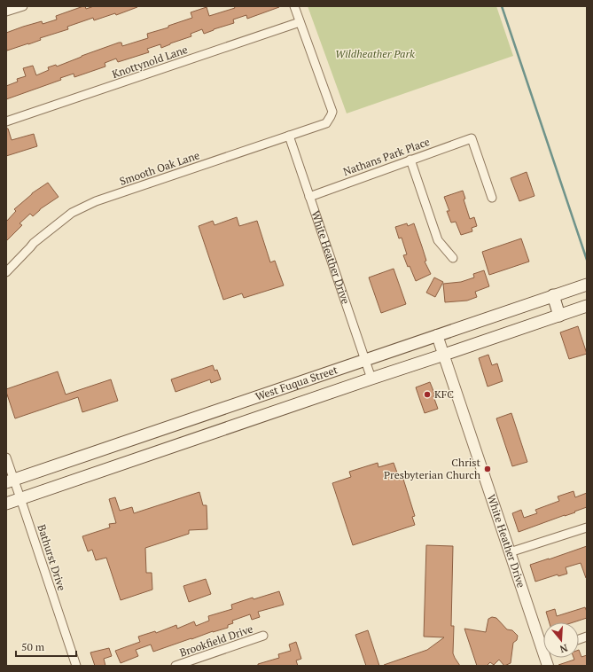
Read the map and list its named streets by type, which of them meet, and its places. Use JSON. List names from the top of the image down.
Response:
{
  "streets": {
    "main road": ["West Fuqua Street"],
    "street": [
      "Knottynold Lane",
      "Nathans Park Place",
      "Smooth Oak Lane",
      "White Heather Drive",
      "Bathurst Drive",
      "Brookfield Drive"
    ]
  },
  "crossings": [
    ["Knottynold Lane", "Smooth Oak Lane"],
    ["Nathans Park Place", "White Heather Drive"],
    ["Smooth Oak Lane", "White Heather Drive"],
    ["White Heather Drive", "West Fuqua Street"],
    ["West Fuqua Street", "Bathurst Drive"]
  ],
  "parks": ["Wildheather Park"],
  "places": ["KFC", "Christ Presbyterian Church"],
  "scale_bar": "50 m",
  "north": "bottom"
}
